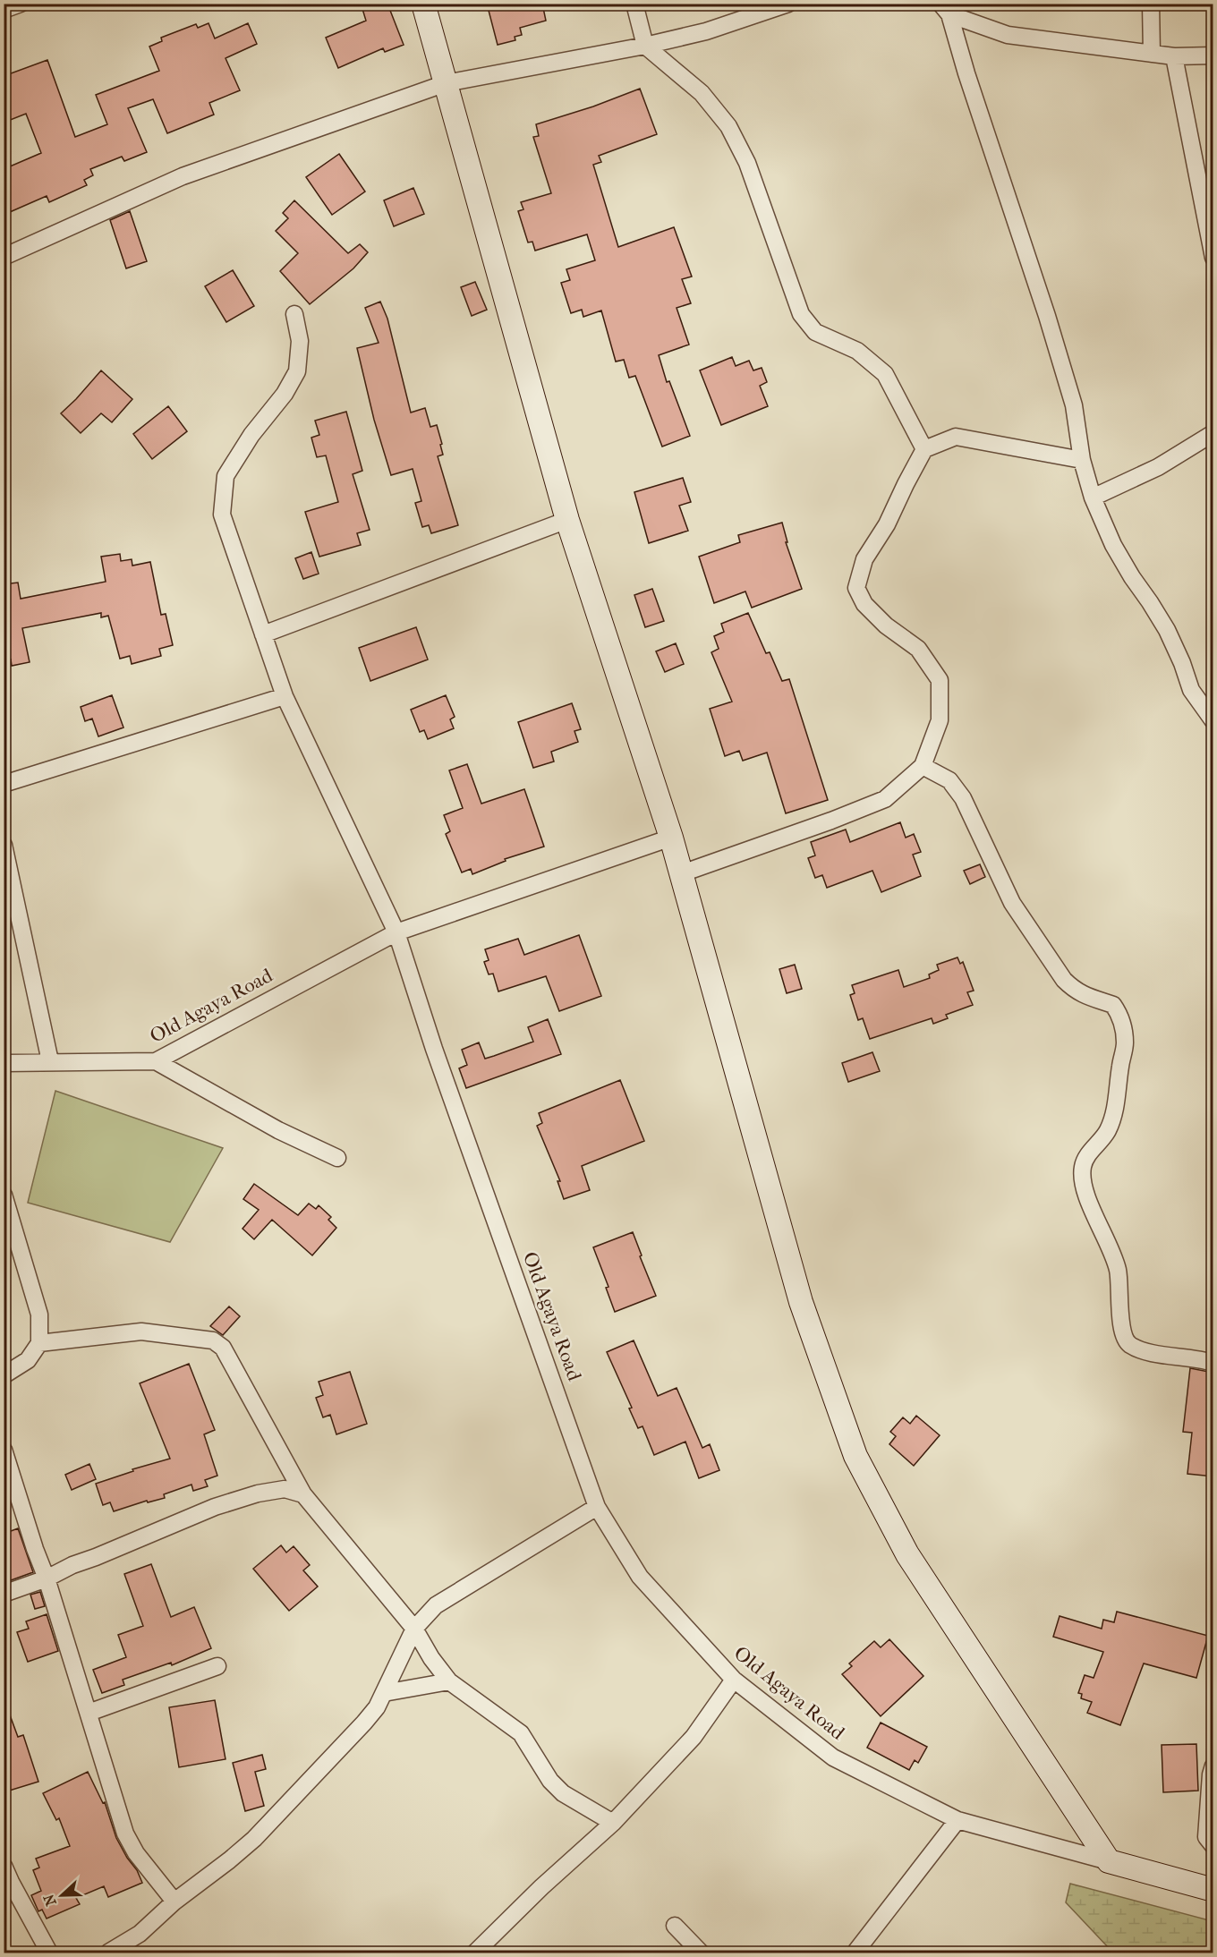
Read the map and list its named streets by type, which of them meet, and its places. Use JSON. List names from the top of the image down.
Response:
{
  "streets": {
    "street": ["Old Agaya Road"]
  },
  "north": "left"
}
